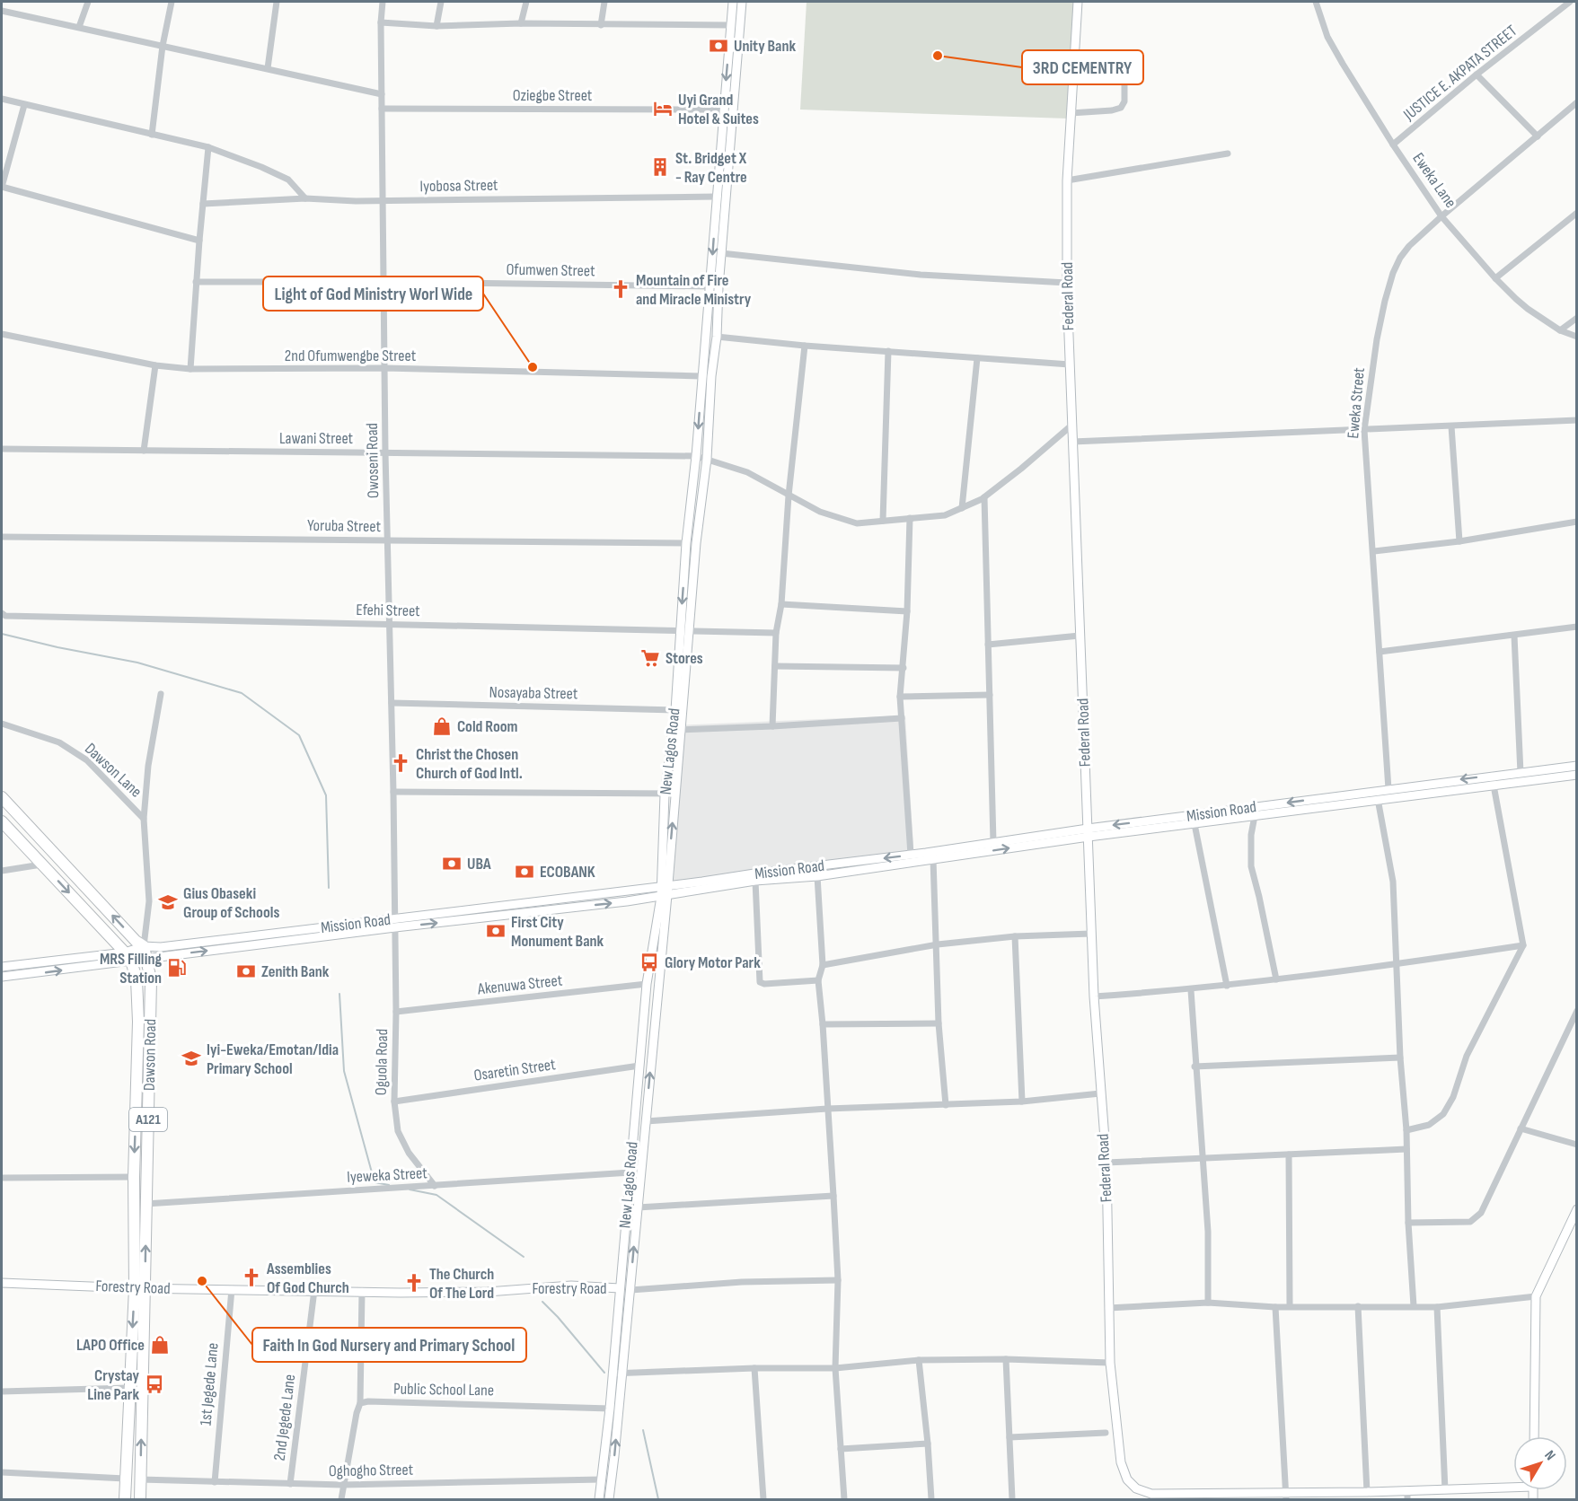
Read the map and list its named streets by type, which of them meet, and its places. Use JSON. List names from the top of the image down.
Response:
{
  "streets": {
    "highway": ["Dawson Road", "A121"],
    "street": [
      "JUSTICE E. AKPATA STREET",
      "Oziegbe Street",
      "Eweka Lane",
      "Iyobosa Street",
      "Ofumwen Street",
      "Federal Road",
      "2nd Ofumwengbe Street",
      "Eweka Street",
      "Lawani Street",
      "Owoseni Road",
      "Yoruba Street",
      "Efehi Street",
      "Nosayaba Street",
      "New Lagos Road",
      "Dawson Lane",
      "Mission Road",
      "Akenuwa Street",
      "Oguola Road",
      "Osaretin Street",
      "Iyeweka Street",
      "Forestry Road",
      "1st Jegede Lane",
      "Public School Lane",
      "2nd Jegede Lane",
      "Oghogho Street"
    ]
  },
  "crossings": [
    ["JUSTICE E. AKPATA STREET", "Eweka Lane"],
    ["Oziegbe Street", "Owoseni Road"],
    ["Oziegbe Street", "New Lagos Road"],
    ["Eweka Lane", "Eweka Street"],
    ["Iyobosa Street", "Owoseni Road"],
    ["Iyobosa Street", "New Lagos Road"],
    ["Ofumwen Street", "Owoseni Road"],
    ["Ofumwen Street", "New Lagos Road"],
    ["Federal Road", "Lawani Street"],
    ["Federal Road", "Mission Road"],
    ["2nd Ofumwengbe Street", "Owoseni Road"],
    ["2nd Ofumwengbe Street", "New Lagos Road"],
    ["Eweka Street", "Mission Road"],
    ["Lawani Street", "Owoseni Road"],
    ["Lawani Street", "New Lagos Road"],
    ["Owoseni Road", "Yoruba Street"],
    ["Owoseni Road", "Efehi Street"],
    ["Owoseni Road", "Nosayaba Street"],
    ["Owoseni Road", "Mission Road"],
    ["Owoseni Road", "Oguola Road"],
    ["Yoruba Street", "New Lagos Road"],
    ["Efehi Street", "New Lagos Road"],
    ["Nosayaba Street", "New Lagos Road"],
    ["New Lagos Road", "Mission Road"],
    ["New Lagos Road", "Akenuwa Street"],
    ["New Lagos Road", "Osaretin Street"],
    ["New Lagos Road", "Iyeweka Street"],
    ["New Lagos Road", "Forestry Road"],
    ["New Lagos Road", "Public School Lane"],
    ["New Lagos Road", "Oghogho Street"],
    ["Dawson Lane", "Mission Road"],
    ["Dawson Lane", "Dawson Road"],
    ["Mission Road", "Dawson Road"],
    ["Mission Road", "Oguola Road"],
    ["Akenuwa Street", "Oguola Road"],
    ["Dawson Road", "Iyeweka Street"],
    ["Dawson Road", "Forestry Road"],
    ["Dawson Road", "Oghogho Street"],
    ["Oguola Road", "Osaretin Street"],
    ["Oguola Road", "Iyeweka Street"],
    ["Forestry Road", "1st Jegede Lane"],
    ["Forestry Road", "2nd Jegede Lane"],
    ["1st Jegede Lane", "Oghogho Street"],
    ["2nd Jegede Lane", "Oghogho Street"]
  ],
  "places": {
    "bank": [
      "Unity Bank",
      "UBA",
      "ECOBANK",
      "First City Monument Bank",
      "Zenith Bank"
    ],
    "other": ["3RD CEMENTRY", "Light of God Ministry Worl Wide", "Faith In God Nursery and Primary School"],
    "hotel": ["Uyi Grand Hotel & Suites"],
    "building": ["St. Bridget X - Ray Centre"],
    "church": [
      "Mountain of Fire and Miracle Ministry",
      "Christ the Chosen Church of God Intl.",
      "Assemblies Of God Church",
      "The Church Of The Lord"
    ],
    "supermarket": ["Stores"],
    "shop": ["Cold Room", "LAPO Office"],
    "school or university": ["Gius Obaseki Group of Schools", "Iyi-Eweka/Emotan/Idia Primary School"],
    "bus stop": ["Glory Motor Park", "Crystay Line Park"],
    "fuel station": ["MRS Filling Station"]
  },
  "north": "top right"
}
